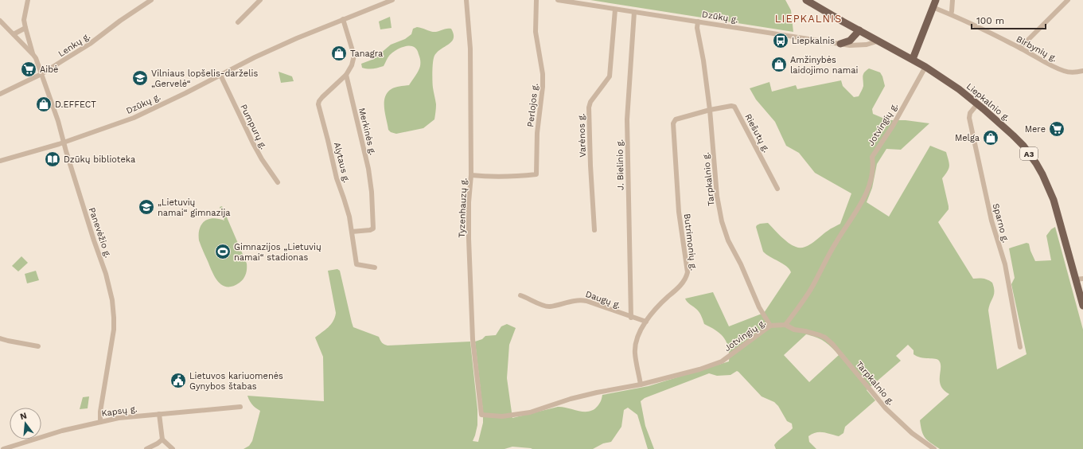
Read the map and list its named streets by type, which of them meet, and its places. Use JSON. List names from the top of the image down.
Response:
{
  "streets": {
    "main road": ["Liepkalnio g.", "A3"],
    "street": [
      "Dzūkų g.",
      "Lenkų g.",
      "Birbynių g.",
      "Perlojos g.",
      "Jotvingių g.",
      "Pumpurų g.",
      "Merkinės g.",
      "Riešutų g.",
      "Varėnos g.",
      "Alytaus g.",
      "J. Bielinio g.",
      "Tarpkalnio g.",
      "Tyzenhauzų g.",
      "Sparno g.",
      "Panevėžio g.",
      "Butrimonių g.",
      "Daugų g.",
      "Kapsų g."
    ]
  },
  "crossings": [
    ["Dzūkų g.", "Liepkalnio g."],
    ["Dzūkų g.", "Pumpurų g."],
    ["Dzūkų g.", "Varėnos g."],
    ["Dzūkų g.", "J. Bielinio g."],
    ["Dzūkų g.", "Tarpkalnio g."],
    ["Dzūkų g.", "Panevėžio g."],
    ["Lenkų g.", "Panevėžio g."],
    ["Liepkalnio g.", "Jotvingių g."],
    ["Liepkalnio g.", "Sparno g."],
    ["Perlojos g.", "Tyzenhauzų g."],
    ["Jotvingių g.", "Tarpkalnio g."],
    ["Jotvingių g.", "Tyzenhauzų g."],
    ["Jotvingių g.", "Butrimonių g."],
    ["Merkinės g.", "Alytaus g."],
    ["Riešutų g.", "Tarpkalnio g."],
    ["Riešutų g.", "Butrimonių g."],
    ["J. Bielinio g.", "Daugų g."],
    ["Tarpkalnio g.", "Butrimonių g."],
    ["Panevėžio g.", "Kapsų g."],
    ["Butrimonių g.", "Daugų g."]
  ],
  "districts": ["LIEPKALNIS"],
  "places": {
    "bus stop": ["Liepkalnis"],
    "shop": [
      "Tanagra",
      "Amžinybės laidojimo namai",
      "D.EFFECT",
      "Melga"
    ],
    "supermarket": ["Aibė", "Mere"],
    "school or university": ["Vilniaus lopšelis-darželis „Gervelė“", "„Lietuvių namai“ gimnazija"],
    "library": ["Dzūkų biblioteka"],
    "sports": ["Gimnazijos „Lietuvių namai“ stadionas"],
    "public building": ["Lietuvos kariuomenės Gynybos štabas"]
  },
  "scale_bar": "100 m",
  "north": "top"
}
